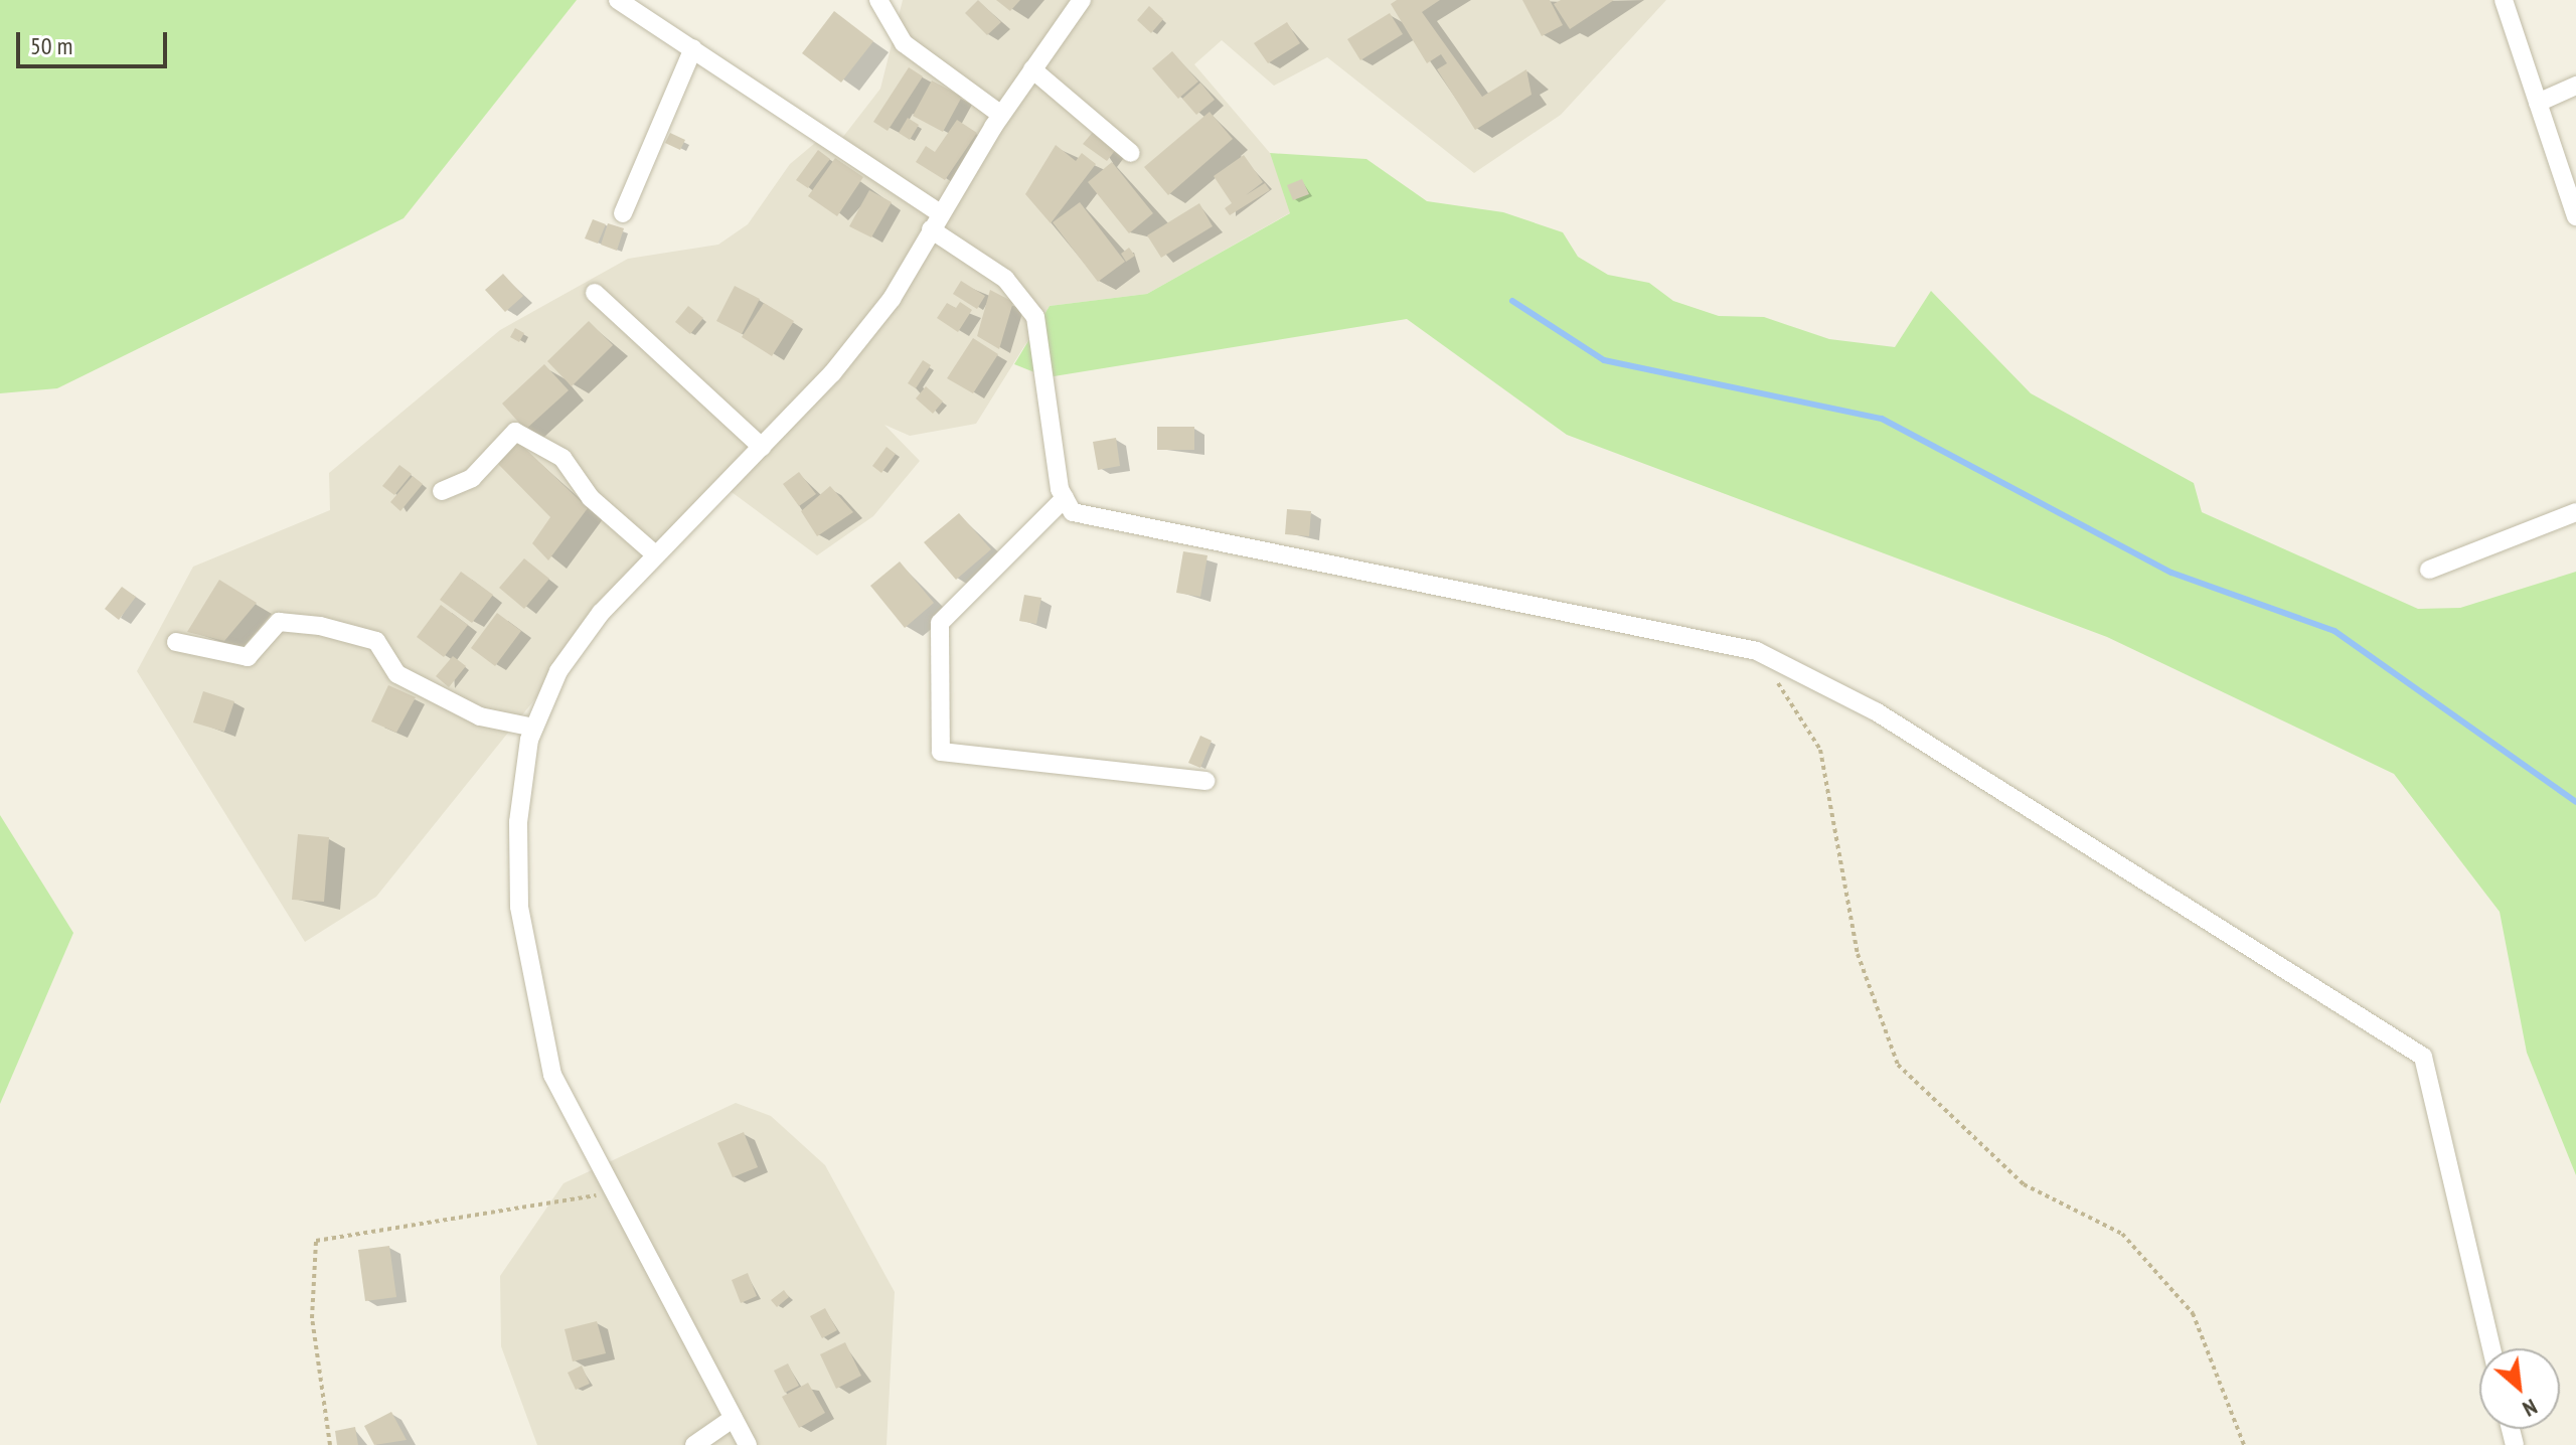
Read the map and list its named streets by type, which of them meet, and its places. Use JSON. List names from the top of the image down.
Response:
{
  "scale_bar": "50 m",
  "north": "bottom right"
}
